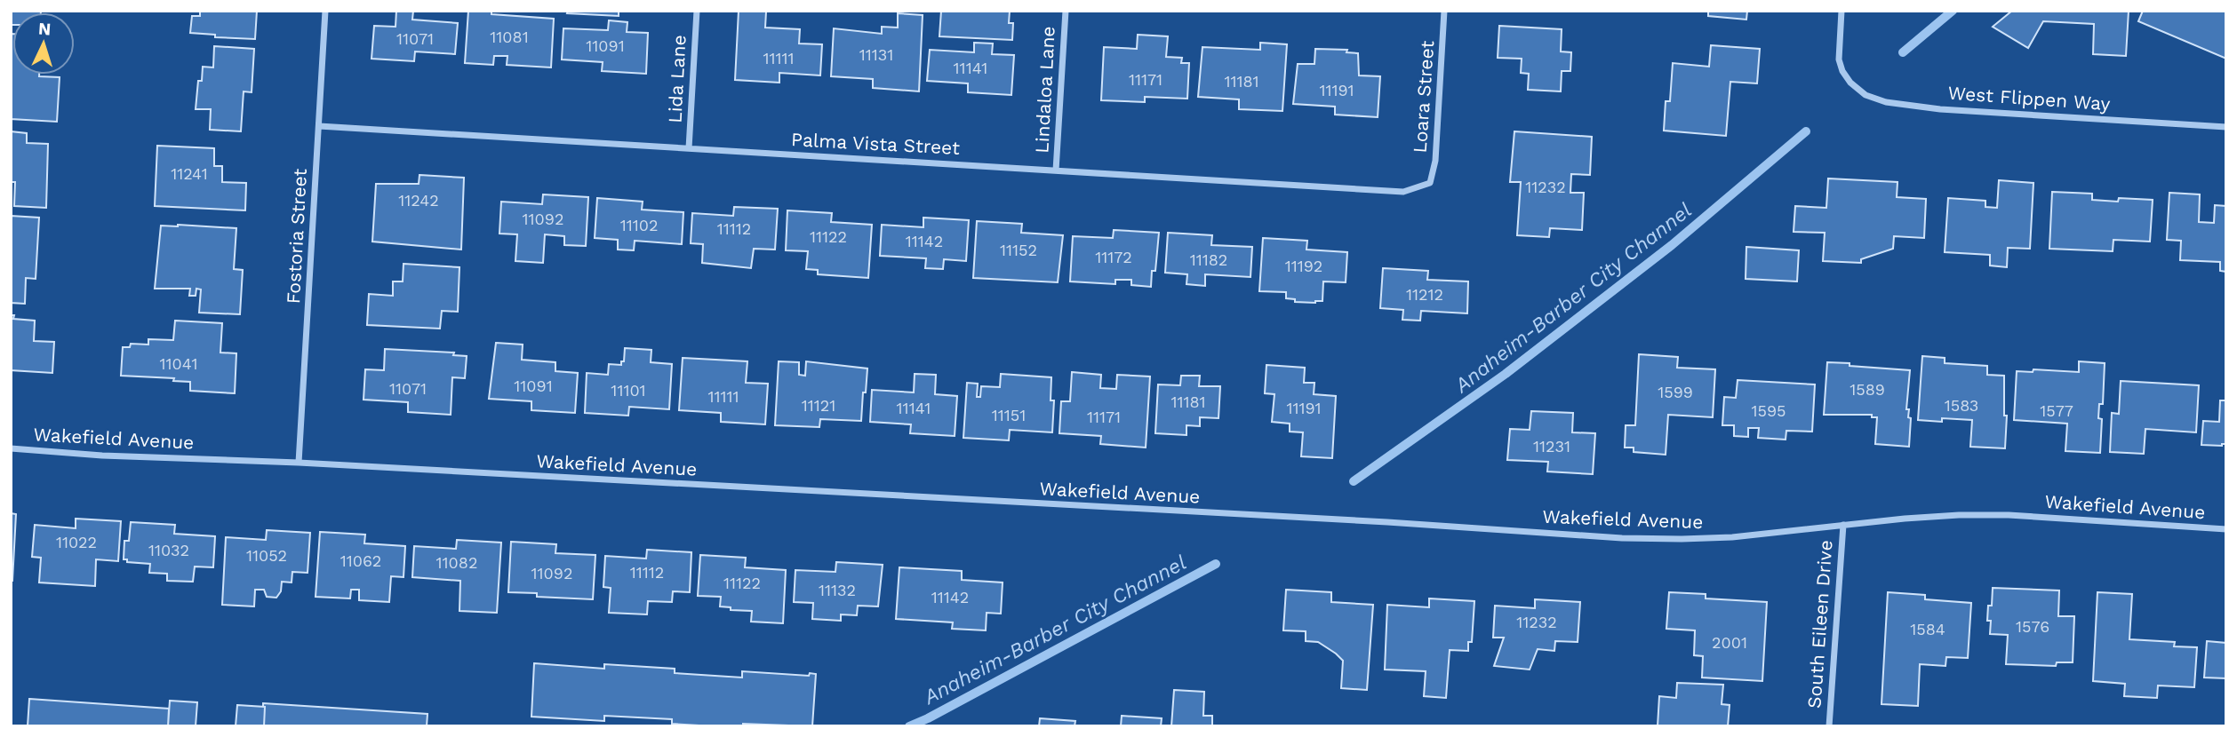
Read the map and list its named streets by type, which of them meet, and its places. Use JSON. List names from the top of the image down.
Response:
{
  "streets": {
    "street": [
      "Lida Lane",
      "Lindaloa Lane",
      "Loara Street",
      "West Flippen Way",
      "Palma Vista Street",
      "Fostoria Street",
      "Wakefield Avenue",
      "South Eileen Drive"
    ]
  },
  "crossings": [
    ["Lida Lane", "Palma Vista Street"],
    ["Lindaloa Lane", "Palma Vista Street"],
    ["Loara Street", "Palma Vista Street"],
    ["Palma Vista Street", "Fostoria Street"],
    ["Fostoria Street", "Wakefield Avenue"],
    ["Wakefield Avenue", "South Eileen Drive"]
  ],
  "water": ["Anaheim-Barber City Channel"],
  "house_numbers": [
    "11081",
    "11071",
    "11091",
    "11131",
    "11111",
    "11141",
    "11171",
    "11181",
    "11191",
    "11241",
    "11232",
    "11242",
    "11092",
    "11102",
    "11112",
    "11122",
    "11142",
    "11152",
    "11172",
    "11182",
    "11192",
    "11212",
    "11041",
    "11091",
    "11071",
    "1589",
    "11101",
    "1599",
    "11111",
    "11181",
    "11121",
    "1583",
    "11141",
    "11191",
    "1595",
    "1577",
    "11151",
    "11171",
    "11231",
    "11022",
    "11032",
    "11052",
    "11062",
    "11082",
    "11112",
    "11092",
    "11122",
    "11132",
    "11142",
    "11232",
    "1576",
    "1584",
    "2001"
  ],
  "north": "top"
}
